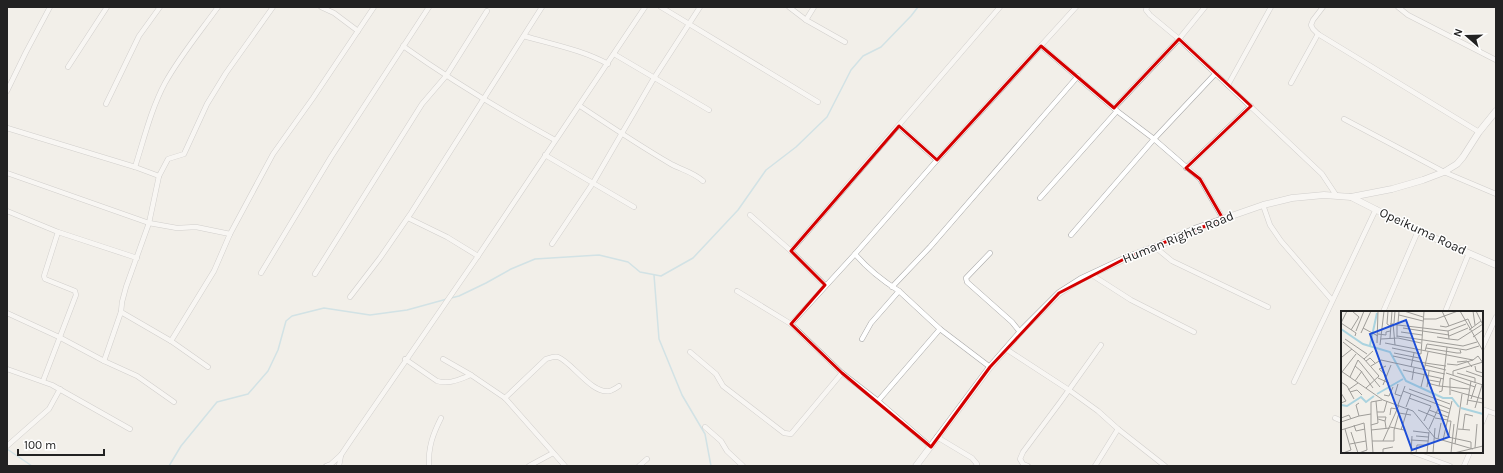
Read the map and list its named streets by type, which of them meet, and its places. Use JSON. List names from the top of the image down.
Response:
{
  "streets": {
    "street": ["Opeikuma Road", "Human Rights Road"]
  },
  "crossings": [
    ["Opeikuma Road", "Human Rights Road"]
  ],
  "scale_bar": "100 m",
  "north": "left"
}
